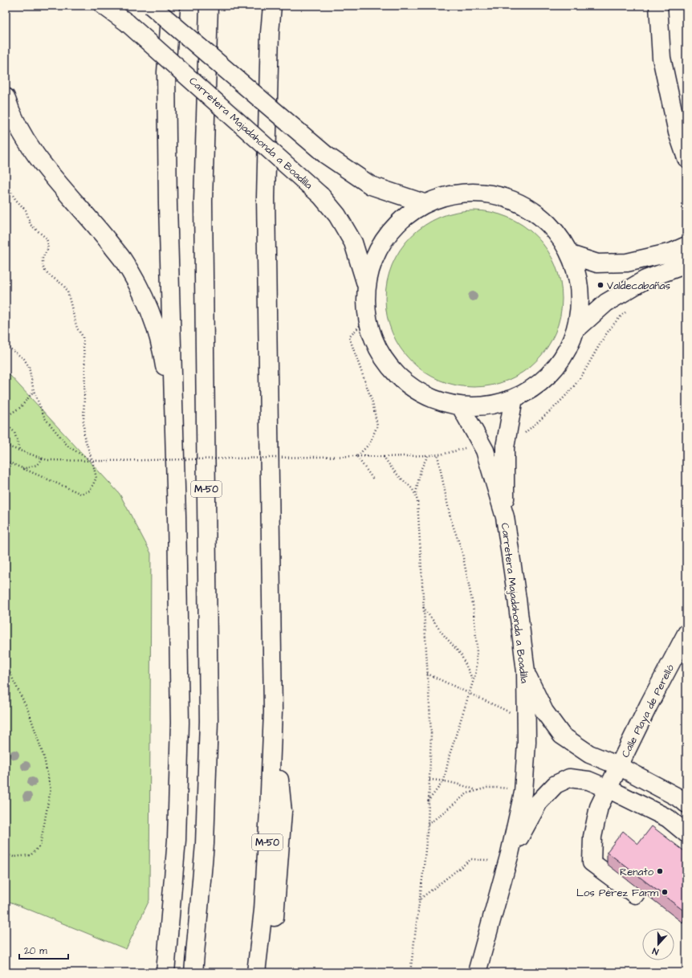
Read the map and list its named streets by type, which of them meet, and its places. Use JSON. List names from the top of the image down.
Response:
{
  "streets": {
    "main road": ["Carretera Majadahonda a Boadilla", "M-50", "Calle Playa de Perelló"]
  },
  "places": ["Valdecabañas", "Renato", "Los Pérez Farm"],
  "scale_bar": "20 m",
  "north": "bottom"
}
